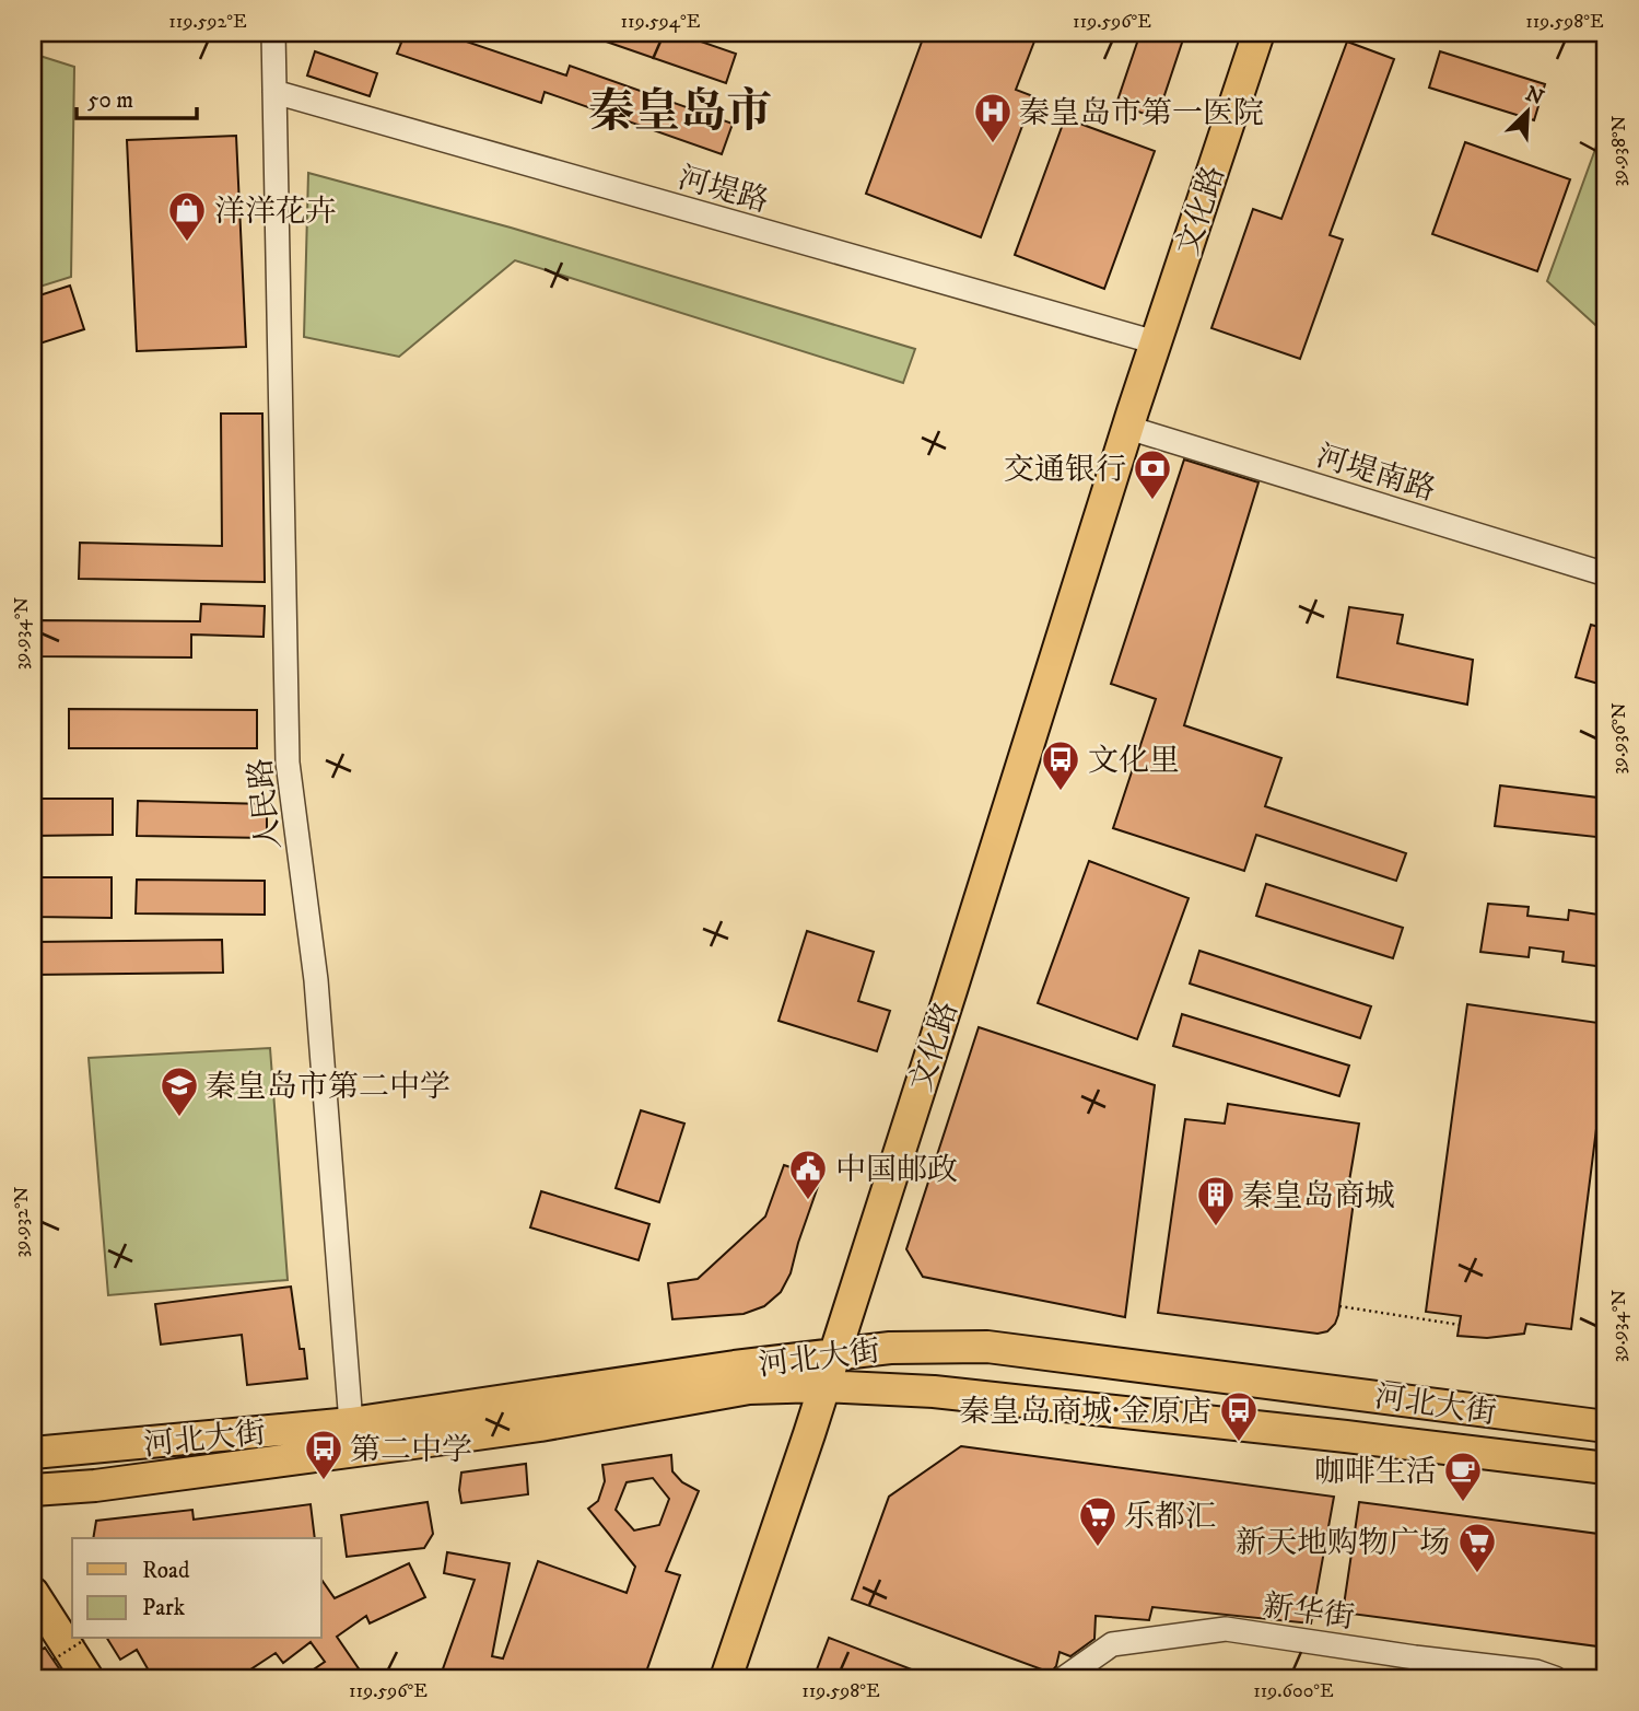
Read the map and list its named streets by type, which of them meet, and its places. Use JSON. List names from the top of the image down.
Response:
{
  "streets": {
    "main road": ["文化路", "河北大街"],
    "street": [
      "河堤路",
      "河堤南路",
      "人民路",
      "新华街"
    ]
  },
  "crossings": [
    ["河堤路", "文化路"],
    ["河堤路", "人民路"],
    ["文化路", "河堤南路"],
    ["文化路", "河北大街"],
    ["人民路", "河北大街"]
  ],
  "districts": ["秦皇岛市"],
  "places": {
    "hospital": ["秦皇岛市第一医院"],
    "shop": ["洋洋花卉"],
    "bank": ["交通银行"],
    "bus stop": ["文化里", "秦皇岛商城·金原店", "第二中学"],
    "school or university": ["秦皇岛市第二中学"],
    "public building": ["中国邮政"],
    "building": ["秦皇岛商城"],
    "cafe": ["咖啡生活"],
    "supermarket": ["乐都汇", "新天地购物广场"]
  },
  "legend": ["Road", "Park"],
  "scale_bar": "50 m",
  "north": "top right",
  "coordinates": [
    "119.592°E",
    "119.594°E",
    "119.596°E",
    "119.598°E",
    "39.938°N",
    "39.934°N",
    "39.936°N",
    "39.932°N",
    "119.600°E"
  ]
}
